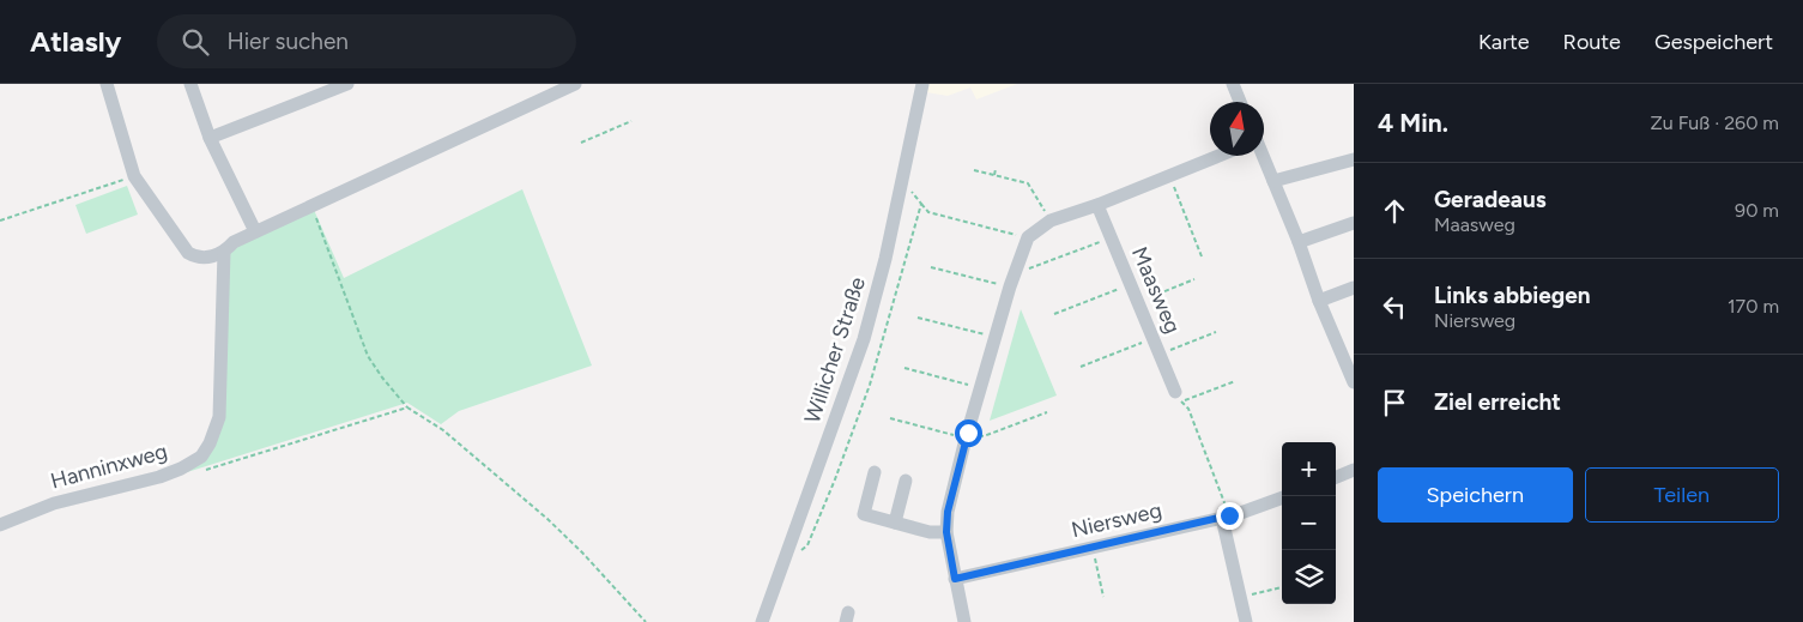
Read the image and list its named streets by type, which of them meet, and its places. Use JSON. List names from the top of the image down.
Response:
{
  "streets": {
    "street": [
      "Maasweg",
      "Willicher Straße",
      "Hanninxweg",
      "Niersweg"
    ]
  },
  "north": "top",
  "page": {
    "header": "Atlasly",
    "search": "Hier suchen",
    "nav": ["Karte", "Route", "Gespeichert"],
    "heading": ["4 Min.", "Zu Fuß · 260 m"],
    "list": [
      ["Geradeaus", "Maasweg", "90 m"],
      ["Links abbiegen", "Niersweg", "170 m"],
      "Ziel erreicht"
    ],
    "map_buttons": ["+", "−"],
    "buttons": ["Speichern", "Teilen"]
  }
}
